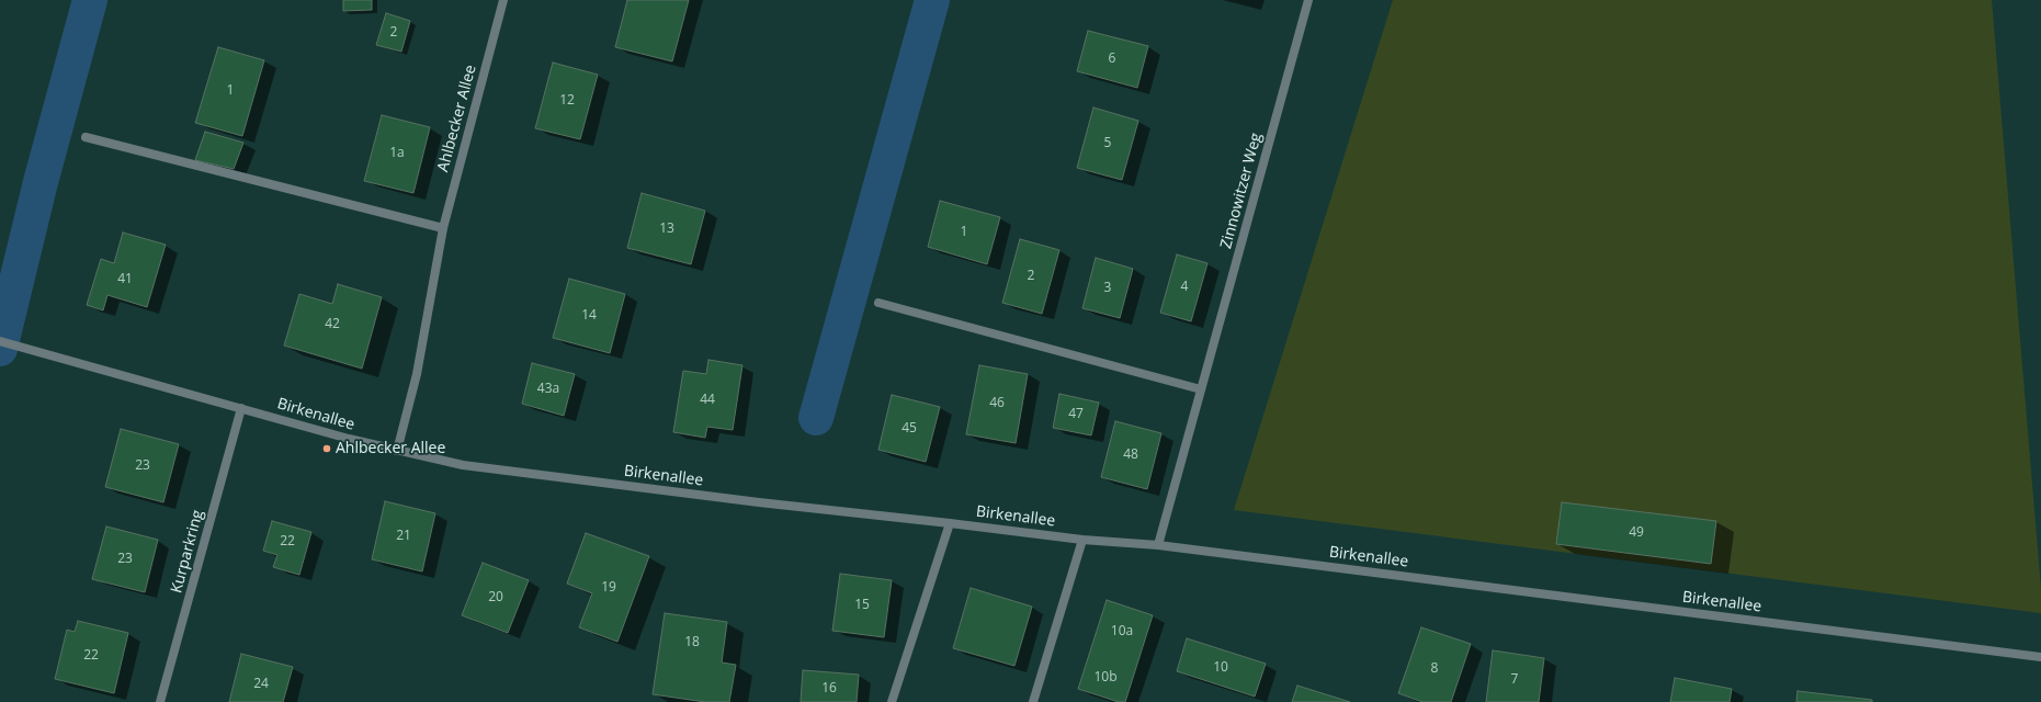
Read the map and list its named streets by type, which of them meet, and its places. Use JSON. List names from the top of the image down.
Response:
{
  "streets": {
    "street": [
      "Ahlbecker Allee",
      "Zinnowitzer Weg",
      "Birkenallee",
      "Kurparkring"
    ]
  },
  "crossings": [
    ["Ahlbecker Allee", "Birkenallee"],
    ["Zinnowitzer Weg", "Birkenallee"],
    ["Birkenallee", "Kurparkring"]
  ],
  "places": ["Ahlbecker Allee"],
  "house_numbers": [
    "2",
    "6",
    "1",
    "12",
    "5",
    "1a",
    "13",
    "1",
    "2",
    "41",
    "4",
    "3",
    "14",
    "42",
    "43a",
    "44",
    "46",
    "47",
    "45",
    "48",
    "23",
    "49",
    "21",
    "22",
    "23",
    "19",
    "20",
    "15",
    "10a",
    "18",
    "22",
    "10",
    "8",
    "10b",
    "7",
    "24",
    "16"
  ]
}
